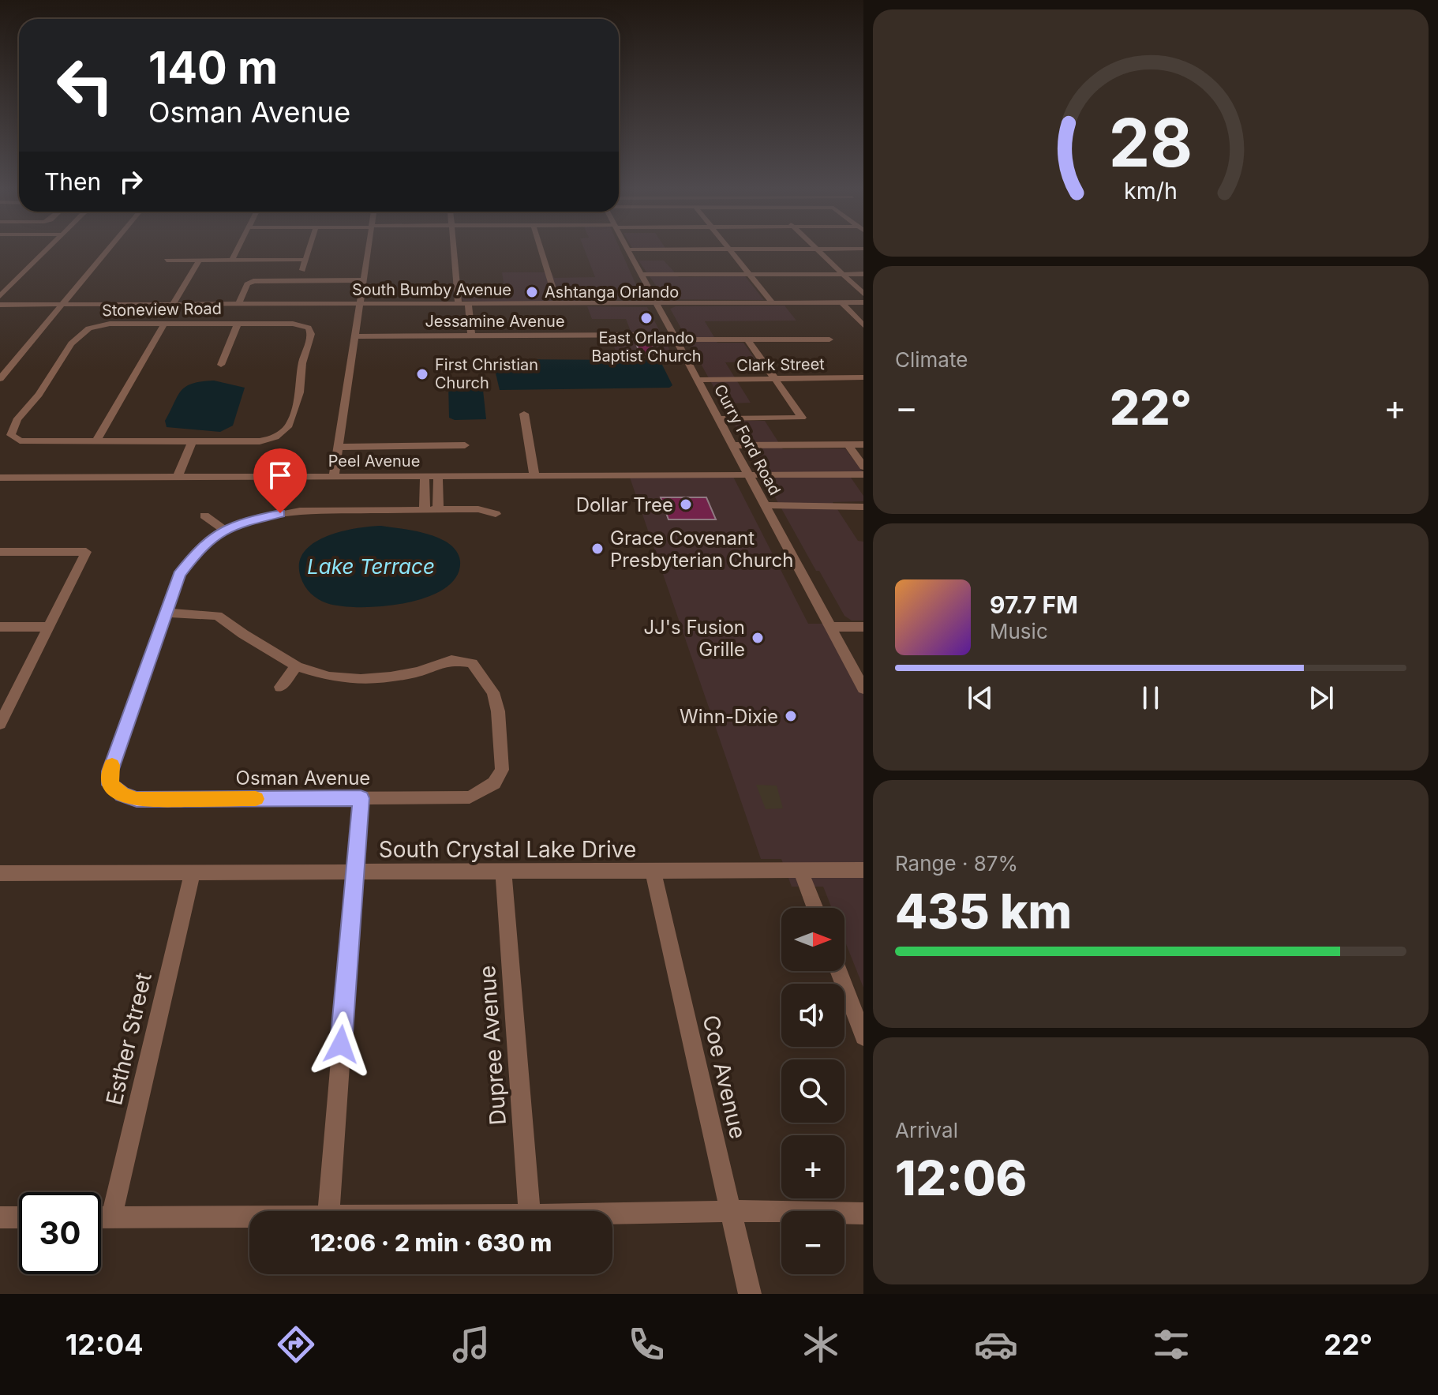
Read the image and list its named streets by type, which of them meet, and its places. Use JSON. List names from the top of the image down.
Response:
{
  "streets": {
    "street": [
      "South Bumby Avenue",
      "Stoneview Road",
      "Jessamine Avenue",
      "Clark Street",
      "Curry Ford Road",
      "Peel Avenue",
      "Osman Avenue",
      "South Crystal Lake Drive",
      "Esther Street",
      "Dupree Avenue",
      "Coe Avenue"
    ]
  },
  "crossings": [
    ["South Bumby Avenue", "Curry Ford Road"],
    ["Jessamine Avenue", "Curry Ford Road"],
    ["Clark Street", "Curry Ford Road"],
    ["Curry Ford Road", "Peel Avenue"],
    ["South Crystal Lake Drive", "Esther Street"],
    ["South Crystal Lake Drive", "Dupree Avenue"],
    ["South Crystal Lake Drive", "Coe Avenue"]
  ],
  "water": ["Lake Terrace"],
  "places": [
    "Ashtanga Orlando",
    "East Orlando Baptist Church",
    "First Christian Church",
    "Dollar Tree",
    "Grace Covenant Presbyterian Church",
    "JJ's Fusion Grille",
    "Winn-Dixie"
  ],
  "north": "right",
  "page": {
    "turn": ["140 m", "Osman Avenue"],
    "then": "Then",
    "tile": [
      "Climate",
      ["Range · 87%", "435 km"],
      ["Arrival", "12:06"]
    ],
    "heat": ["−", "22°", "+"],
    "song": ["97.7 FM", "Music"],
    "map_buttons": ["+", "−"],
    "limit": "30",
    "trip": "12:06 · 2 min · 630 m",
    "tabs": ["12:04", "22°"],
    "gauge": ["28", "km/h"]
  }
}
